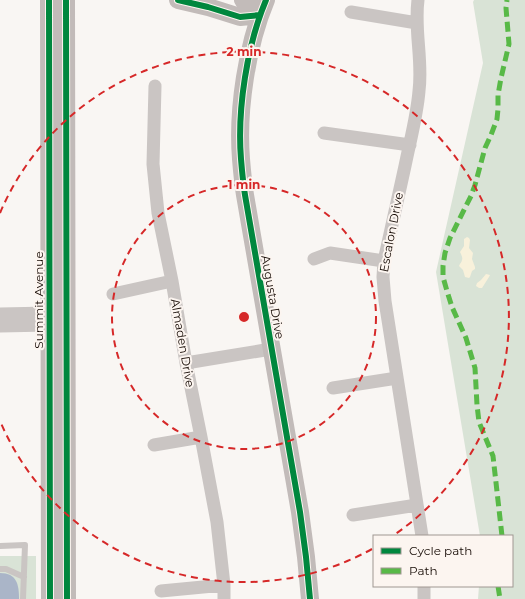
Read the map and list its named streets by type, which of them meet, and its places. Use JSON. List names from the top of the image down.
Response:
{
  "streets": {
    "main road": ["Augusta Drive", "Summit Avenue"],
    "street": ["Escalon Drive", "Almaden Drive"]
  },
  "legend": ["Cycle path", "Path"],
  "rings": ["2 min", "1 min"]
}
